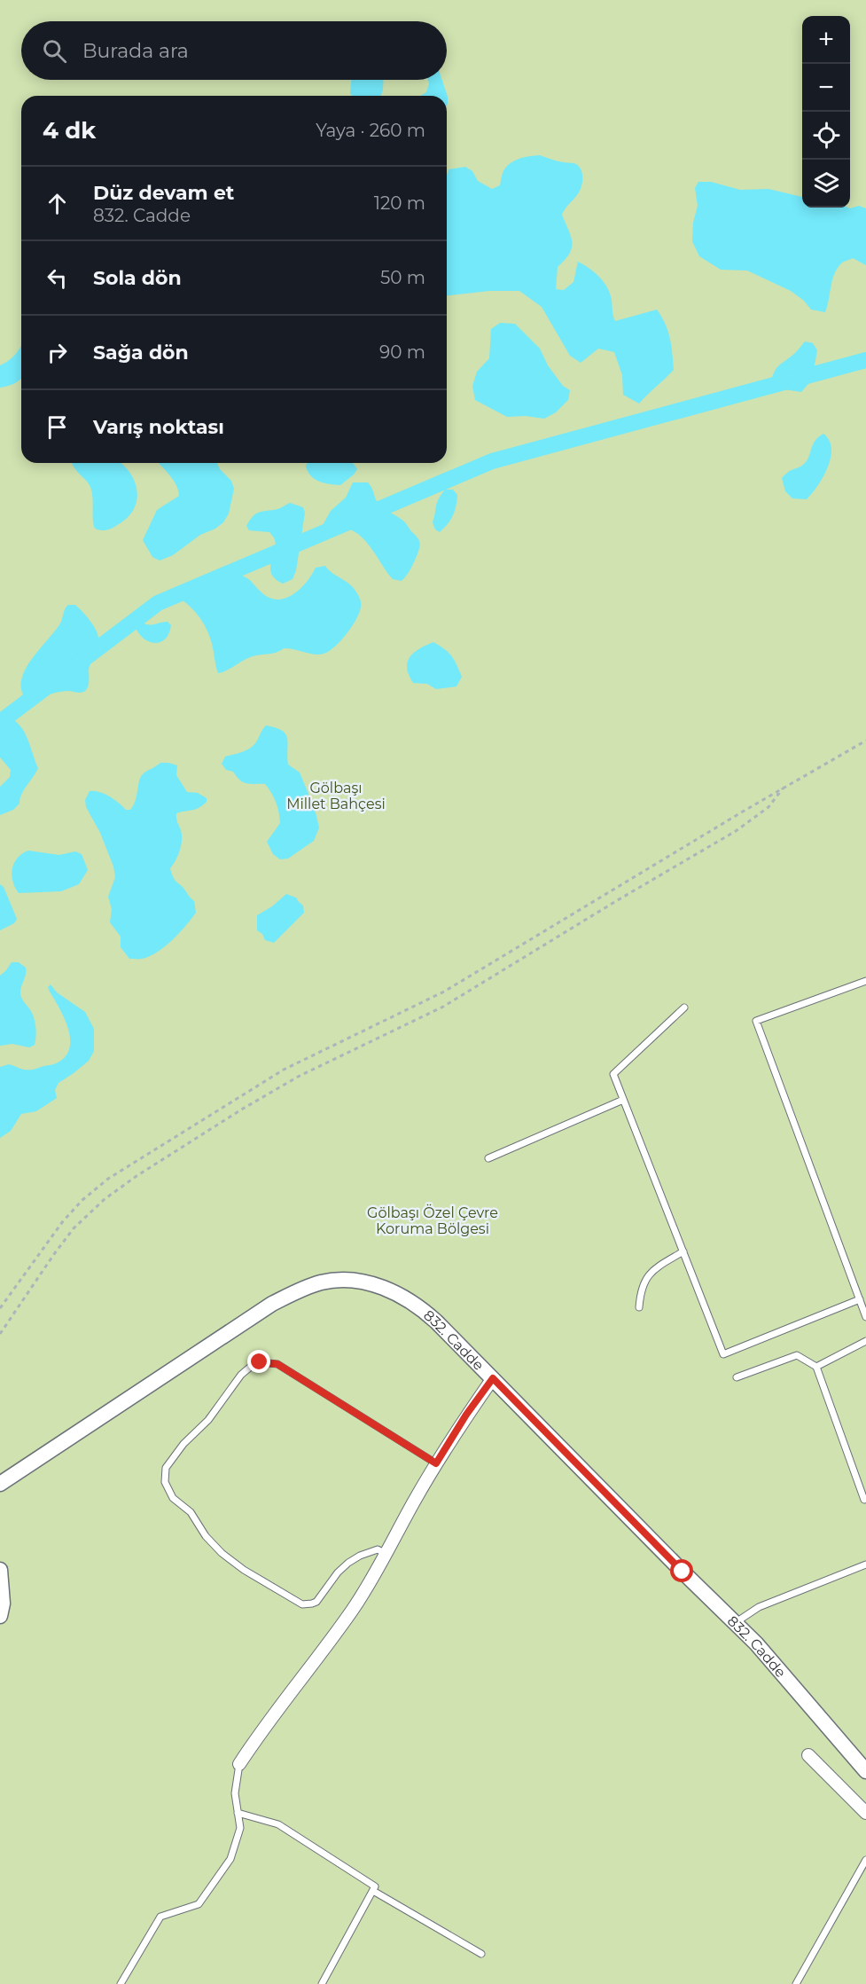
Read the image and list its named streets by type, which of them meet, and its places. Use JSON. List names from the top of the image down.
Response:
{
  "streets": {
    "street": ["832. Cadde"]
  },
  "parks": ["Gölbaşı Millet Bahçesi", "Gölbaşı Özel Çevre Koruma Bölgesi"],
  "page": {
    "map_buttons": ["+", "−"],
    "search": "Burada ara",
    "heading": ["4 dk", "Yaya · 260 m"],
    "list": [
      ["Düz devam et", "832. Cadde", "120 m"],
      ["Sola dön", "50 m"],
      ["Sağa dön", "90 m"],
      "Varış noktası"
    ]
  }
}
